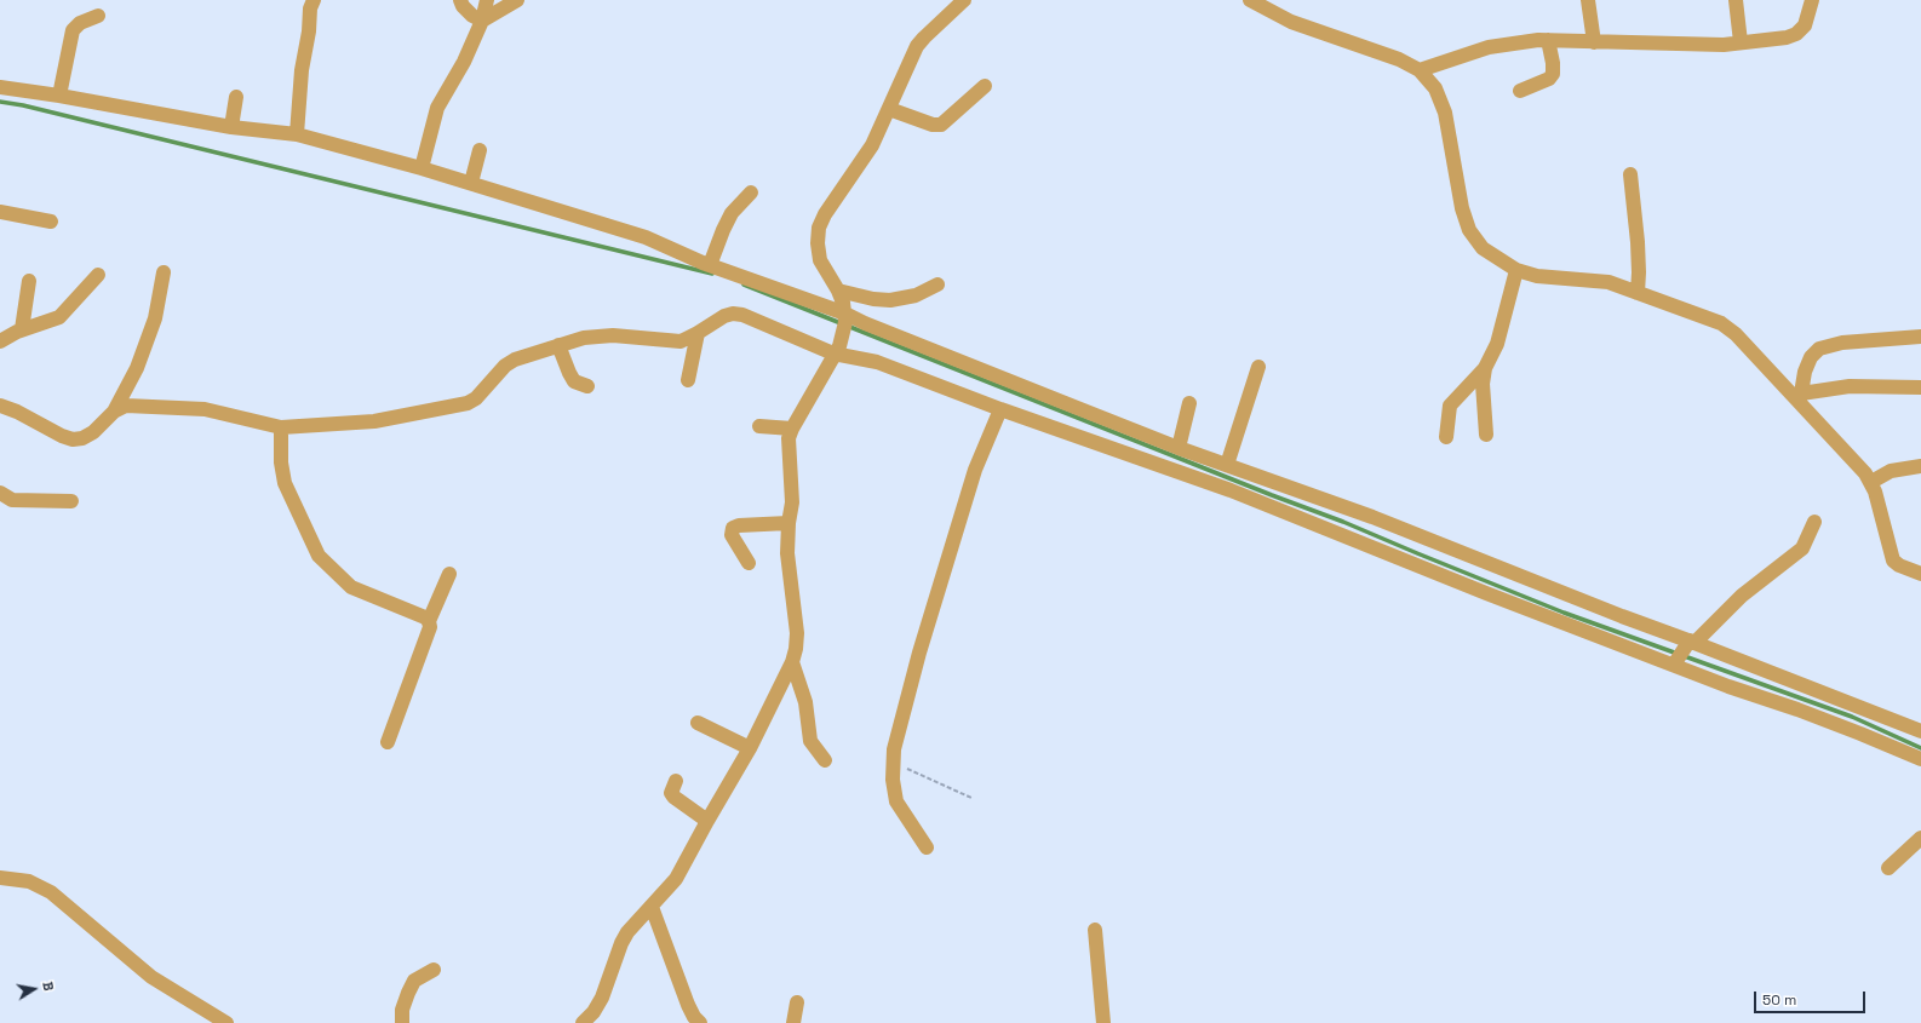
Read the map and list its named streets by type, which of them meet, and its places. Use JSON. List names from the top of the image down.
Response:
{
  "scale_bar": "50 m",
  "north": "right"
}
